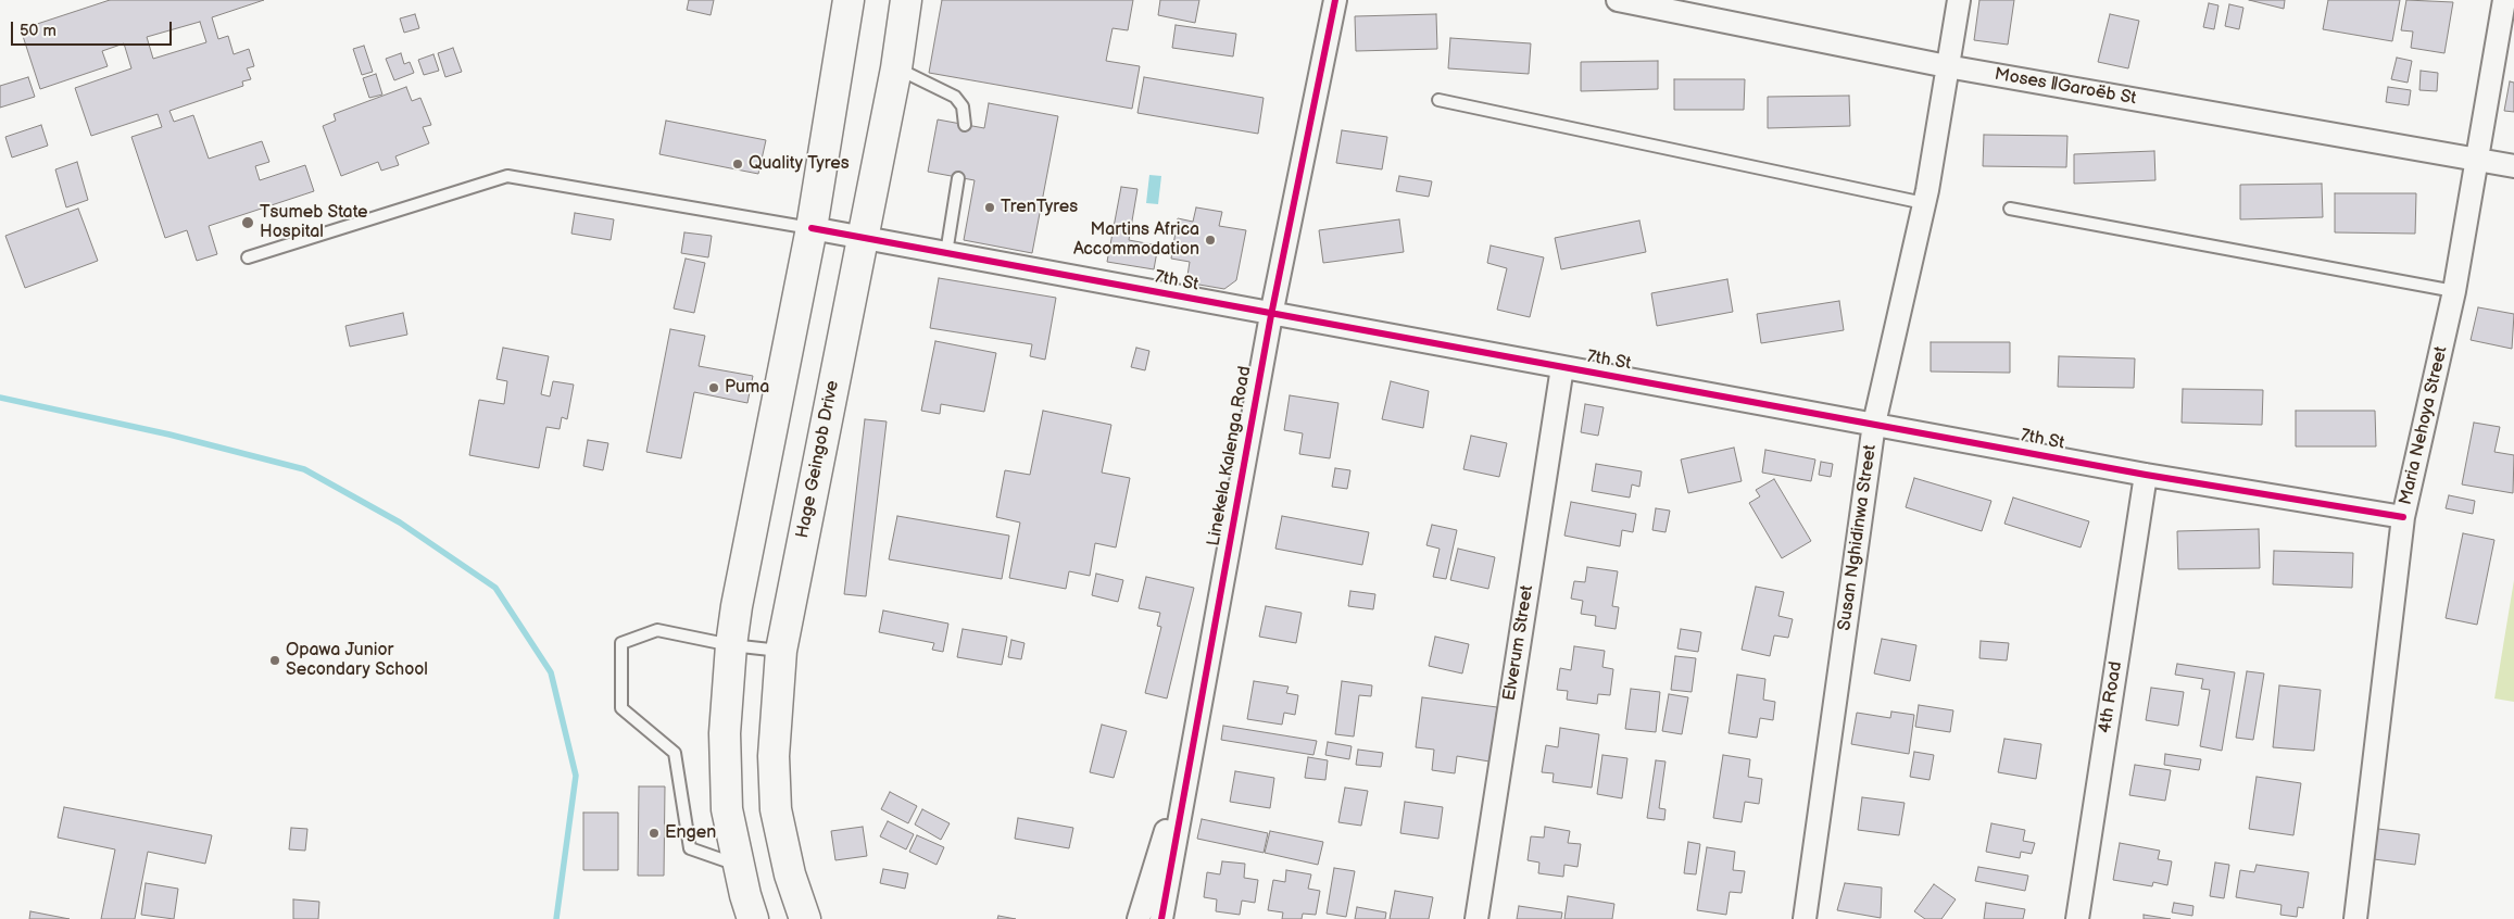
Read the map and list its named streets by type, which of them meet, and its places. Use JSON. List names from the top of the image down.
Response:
{
  "streets": {
    "highway": ["Hage Geingob Drive"],
    "street": [
      "Moses ǁGaroëb St",
      "7th St",
      "Maria Nehoya Street",
      "Linekela Kalenga Road",
      "Susan Nghidinwa Street",
      "Elverum Street",
      "4th Road"
    ]
  },
  "crossings": [
    ["Moses ǁGaroëb St", "Maria Nehoya Street"],
    ["Moses ǁGaroëb St", "Susan Nghidinwa Street"],
    ["7th St", "Maria Nehoya Street"],
    ["7th St", "Linekela Kalenga Road"],
    ["7th St", "Hage Geingob Drive"],
    ["7th St", "Susan Nghidinwa Street"],
    ["7th St", "Elverum Street"],
    ["7th St", "4th Road"]
  ],
  "places": [
    "Quality Tyres",
    "TrenTyres",
    "Tsumeb State Hospital",
    "Martins Africa Accommodation",
    "Puma",
    "Opawa Junior Secondary School",
    "Engen"
  ],
  "scale_bar": "50 m"
}
